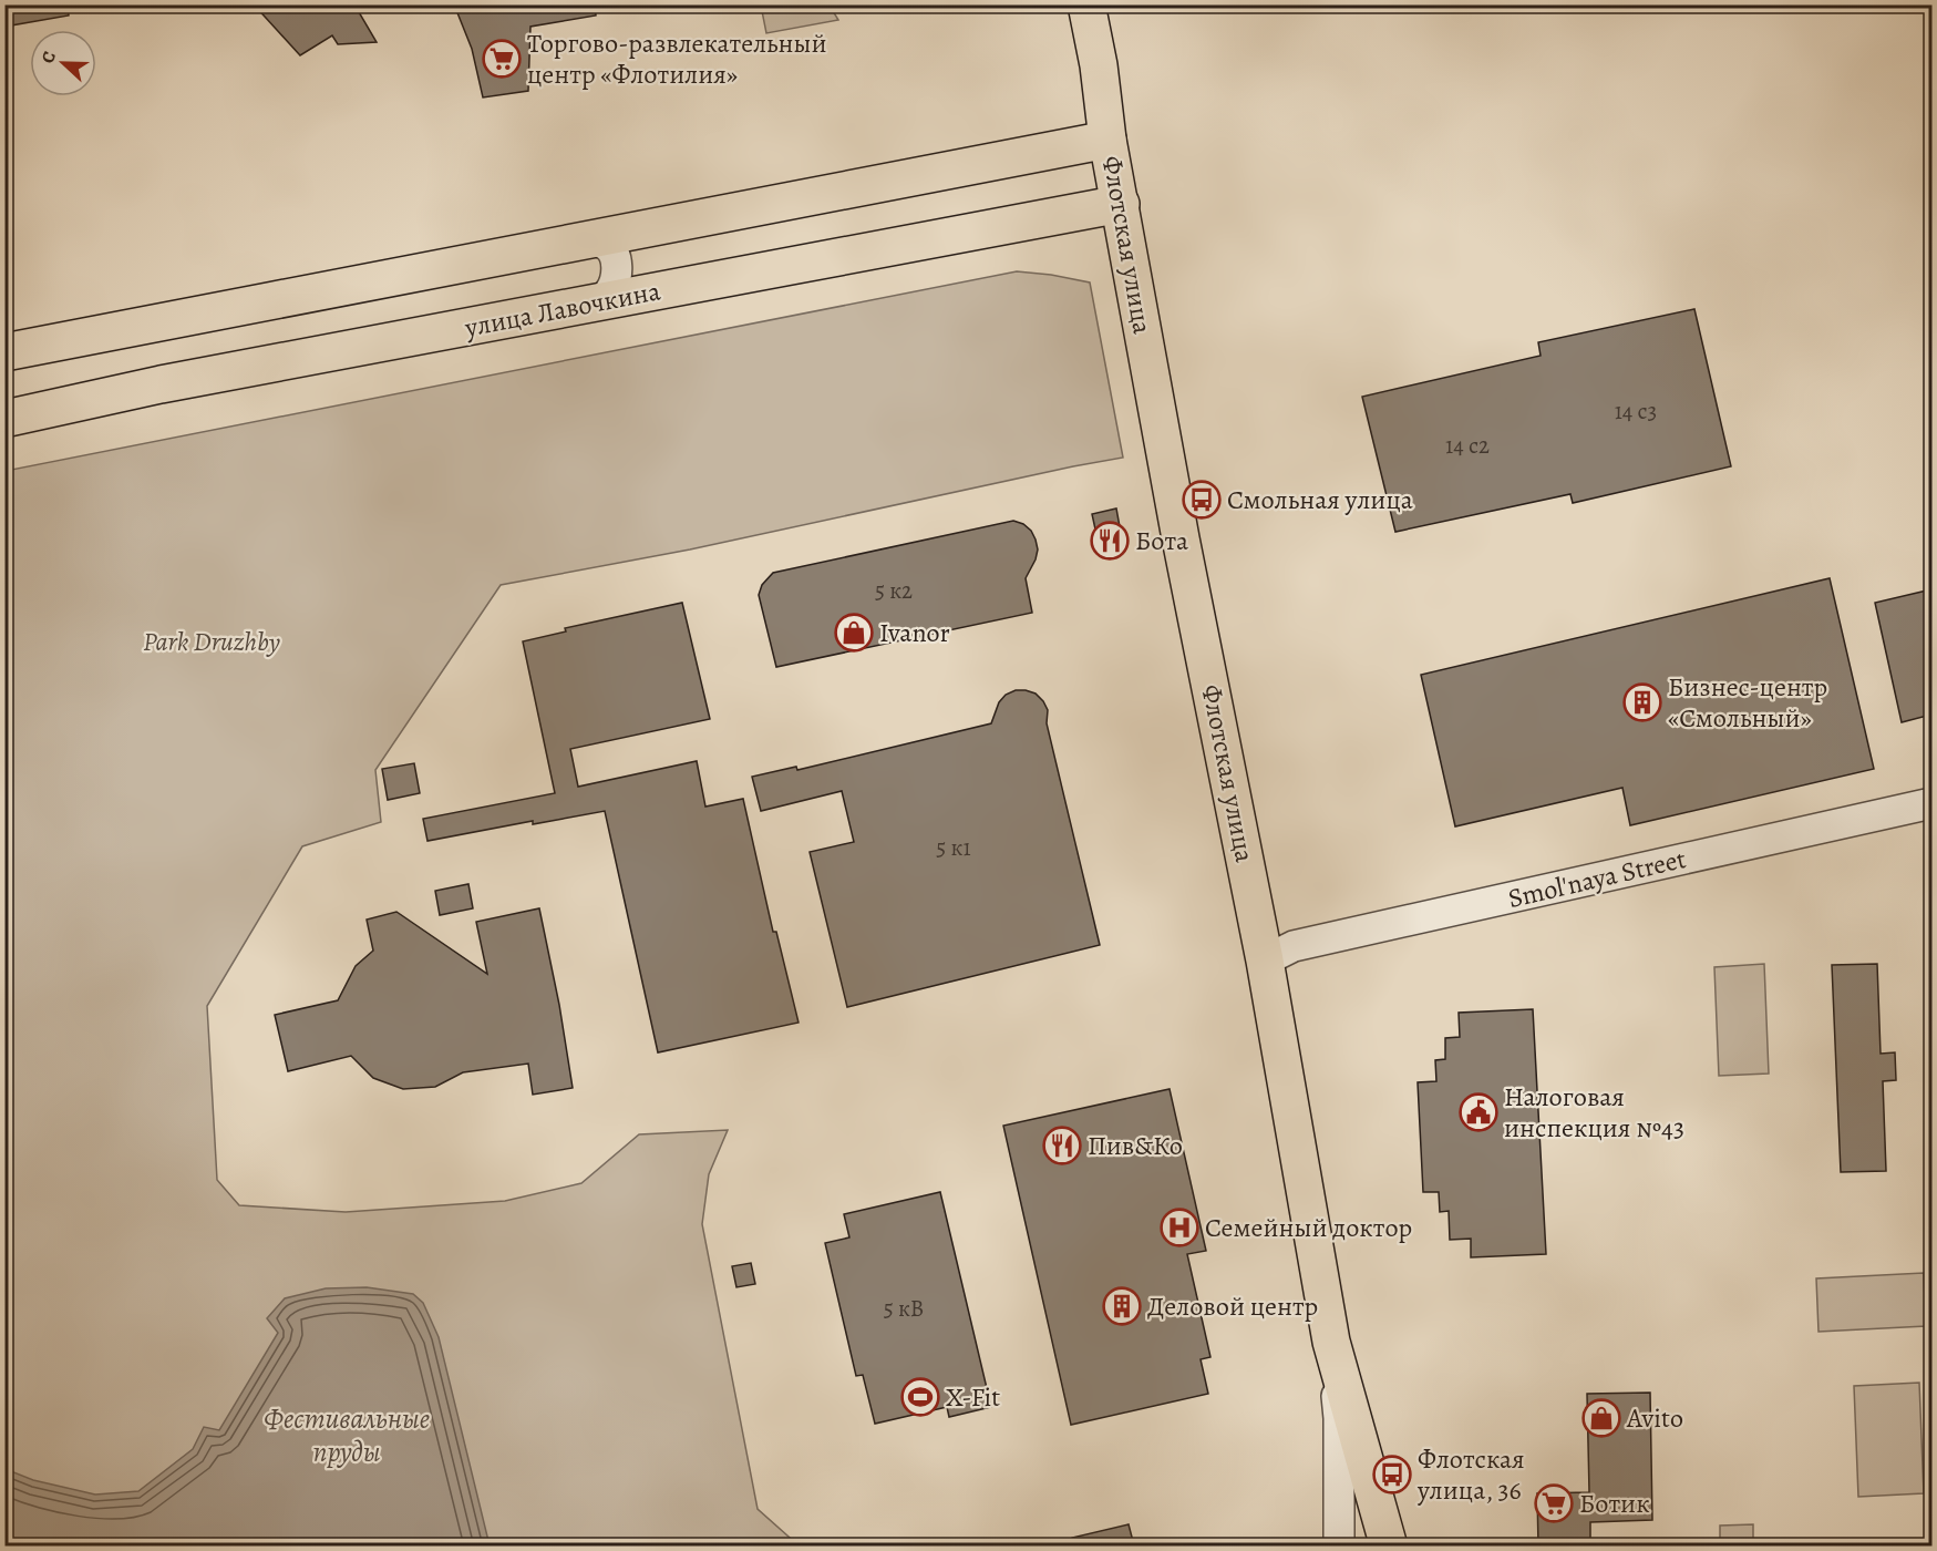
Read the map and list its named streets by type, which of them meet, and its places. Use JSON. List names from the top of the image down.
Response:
{
  "streets": {
    "main road": ["Флотская улица", "улица Лавочкина"],
    "street": ["Smol'naya Street"]
  },
  "crossings": [
    ["Флотская улица", "улица Лавочкина"],
    ["Флотская улица", "Smol'naya Street"]
  ],
  "water": ["Фестивальные пруды"],
  "parks": ["Park Druzhby"],
  "places": {
    "supermarket": ["Торгово-развлекательный центр «Флотилия»", "Ботик"],
    "bus stop": ["Смольная улица", "Флотская улица, 36"],
    "restaurant": ["Бота", "Пив&Ко"],
    "shop": ["Ivanor", "Avito"],
    "building": ["Бизнес-центр «Смольный»", "Деловой центр"],
    "public building": ["Налоговая инспекция №43"],
    "hospital": ["Семейный доктор"],
    "sports": ["X-Fit"]
  },
  "house_numbers": [
    "14 с3",
    "14 с2",
    "5 к2",
    "5 к1",
    "5 кВ"
  ],
  "north": "left"
}
